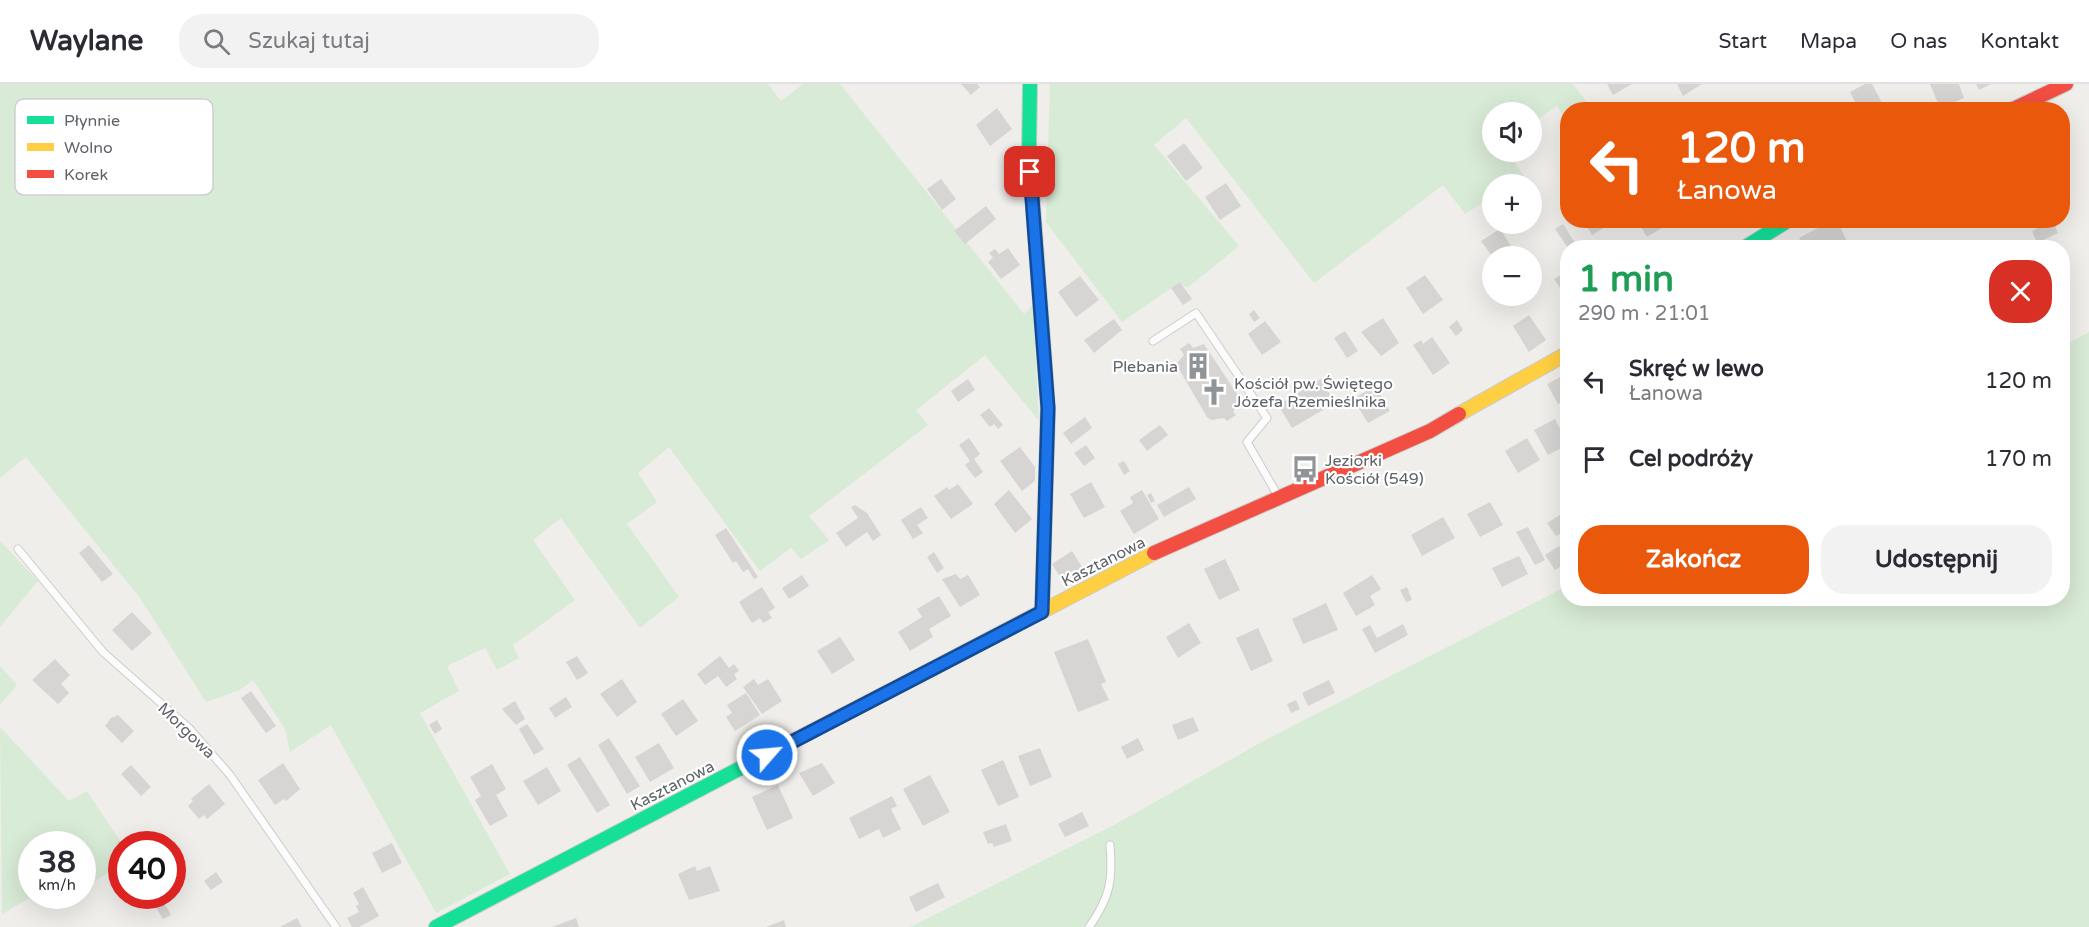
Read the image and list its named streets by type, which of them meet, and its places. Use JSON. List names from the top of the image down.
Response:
{
  "streets": {
    "street": ["Kasztanowa"],
    "lane": ["Morgowa"]
  },
  "places": {
    "building": ["Plebania"],
    "church": ["Kościół pw. Świętego Józefa Rzemieślnika"],
    "bus stop": ["Jeziorki Kościół (549)"]
  },
  "legend": ["Płynnie", "Wolno", "Korek"],
  "page": {
    "header": "Waylane",
    "search": "Szukaj tutaj",
    "nav": [
      "Start",
      "Mapa",
      "O nas",
      "Kontakt"
    ],
    "map_buttons": ["+", "−"],
    "turn": ["120 m", "Łanowa"],
    "heading": ["1 min", "290 m · 21:01"],
    "list": [
      {
        "name": "Skręć w lewo",
        "note": "Łanowa",
        "value": "120 m"
      },
      {
        "name": "Cel podróży",
        "value": "170 m"
      }
    ],
    "buttons": ["Zakończ", "Udostępnij"],
    "speed": "38 km/h",
    "limit": "40"
  }
}
